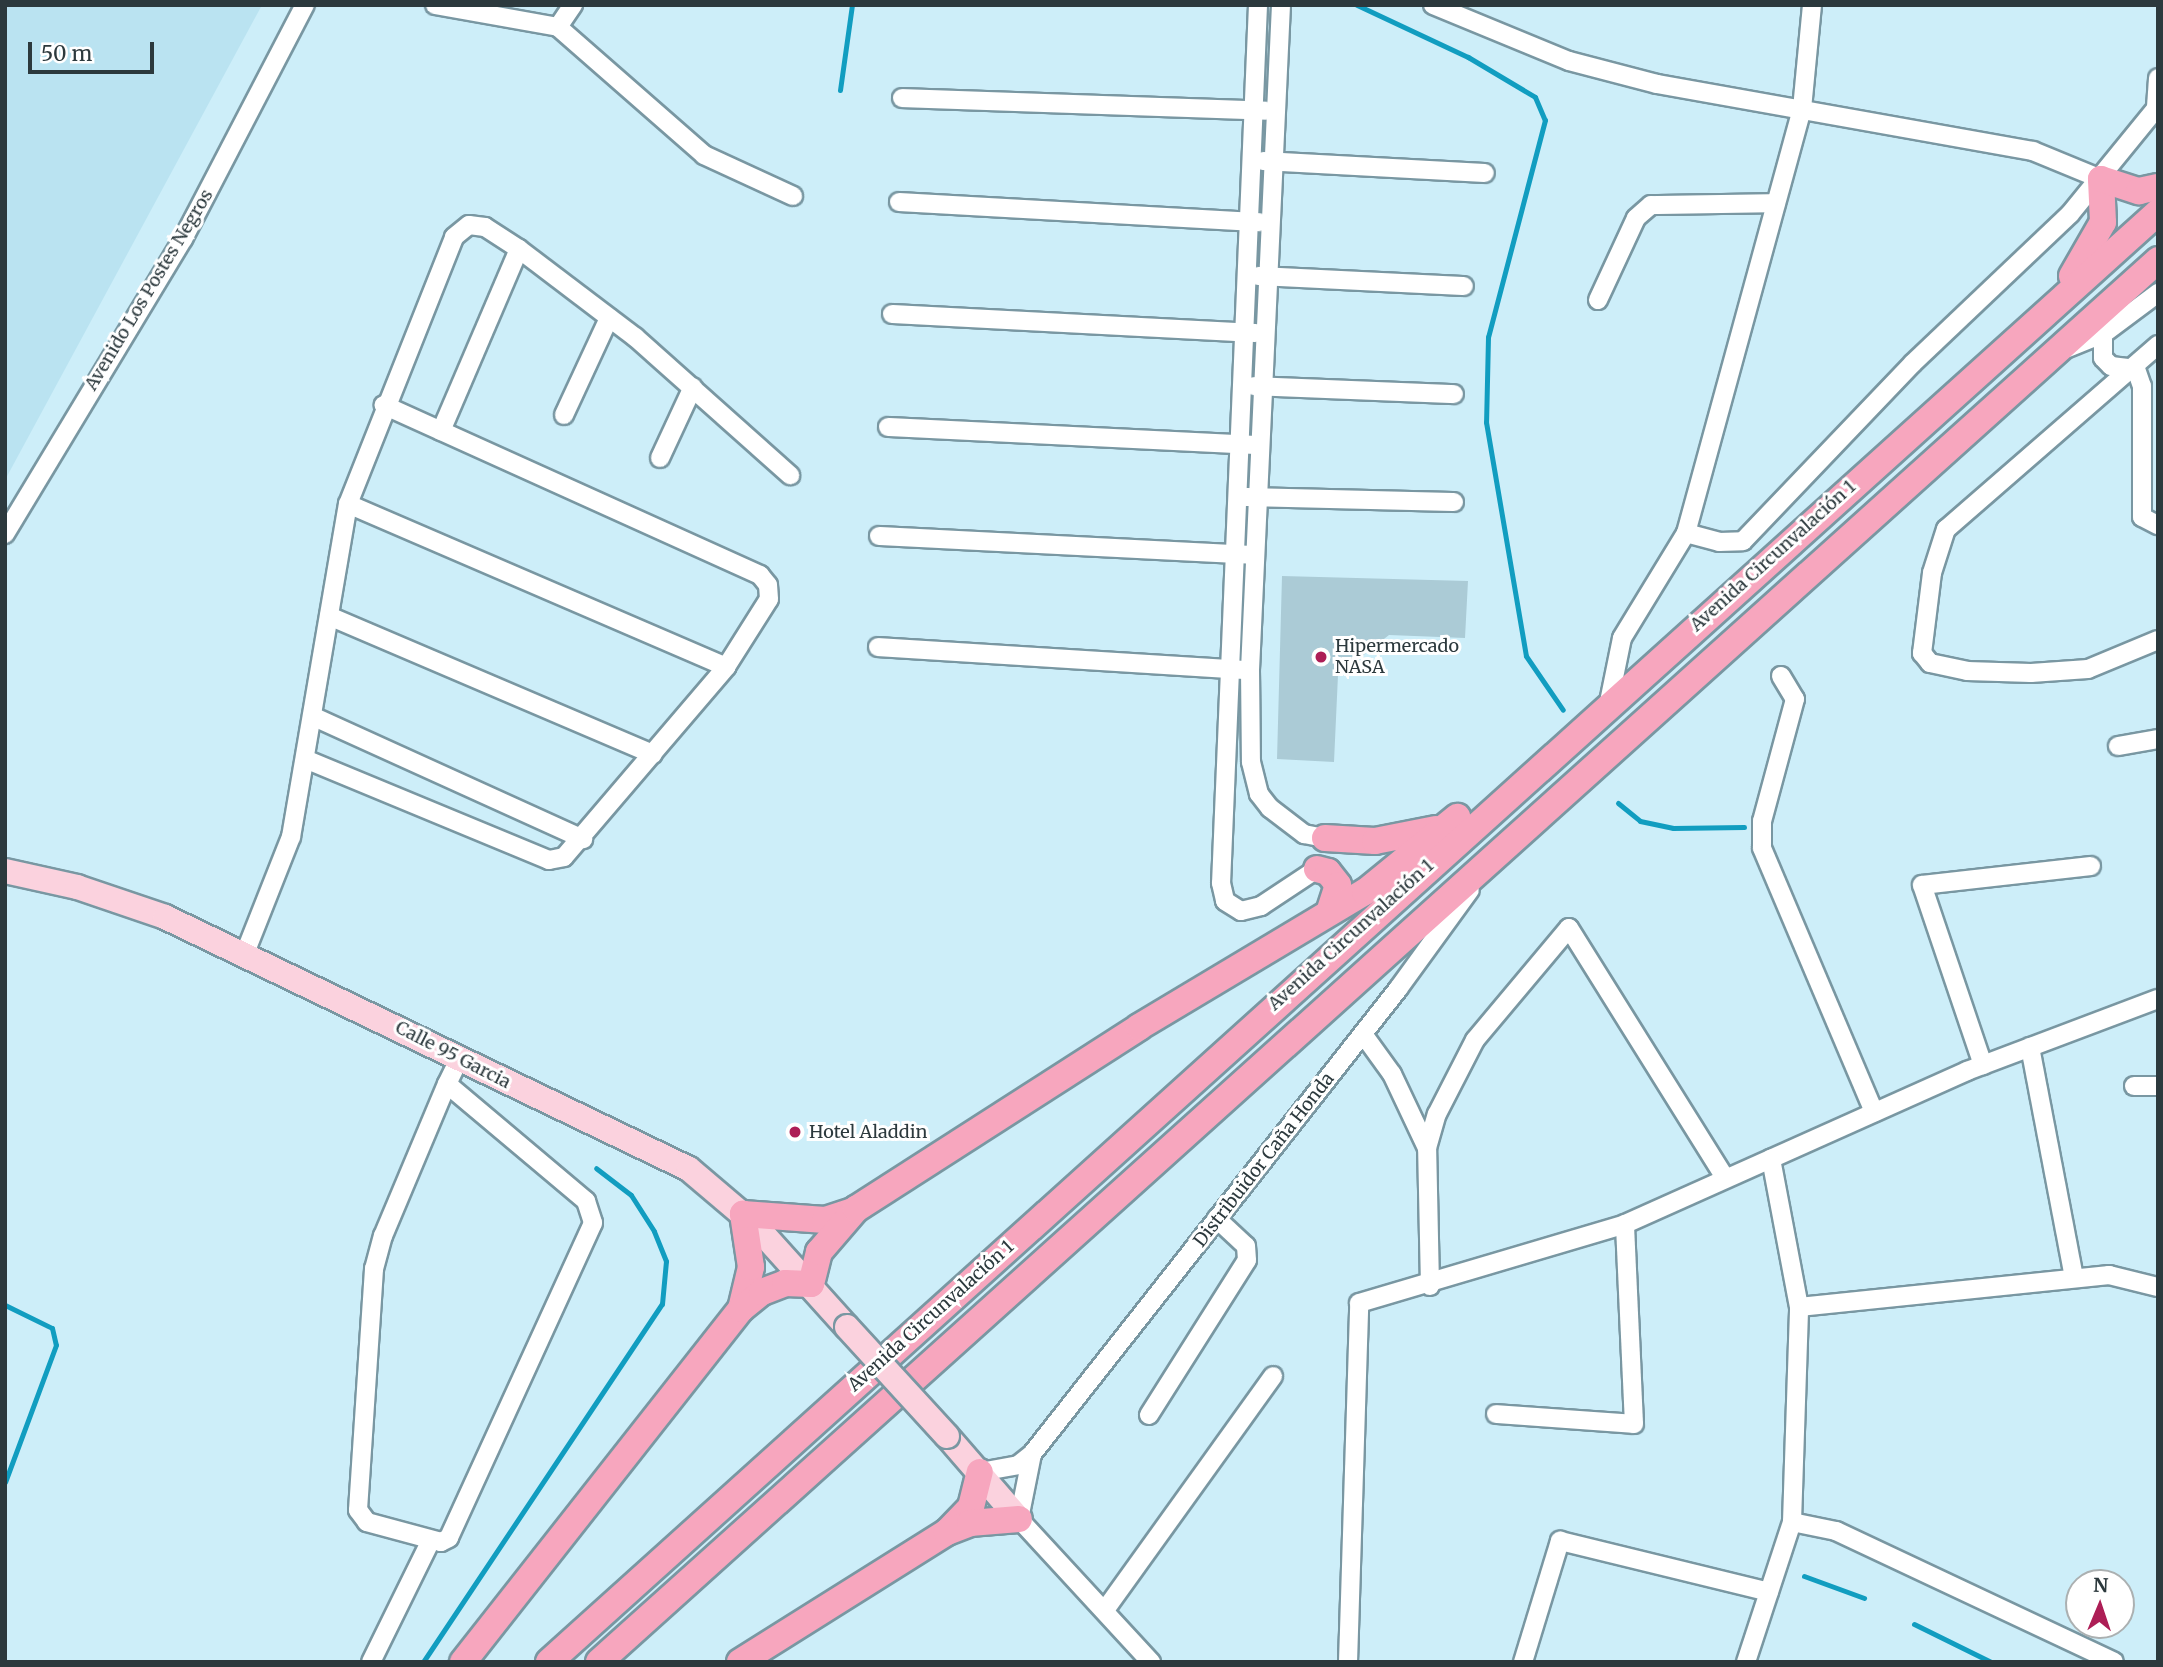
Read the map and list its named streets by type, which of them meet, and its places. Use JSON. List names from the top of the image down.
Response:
{
  "streets": {
    "main road": ["Avenida Circunvalación 1"],
    "street": ["Avenido Los Postes Negros", "Calle 95 Garcia", "Distribuidor Caña Honda"]
  },
  "crossings": [
    ["Avenida Circunvalación 1", "Distribuidor Caña Honda"],
    ["Calle 95 Garcia", "Distribuidor Caña Honda"]
  ],
  "places": ["Hipermercado NASA", "Hotel Aladdin"],
  "scale_bar": "50 m",
  "north": "top"
}
